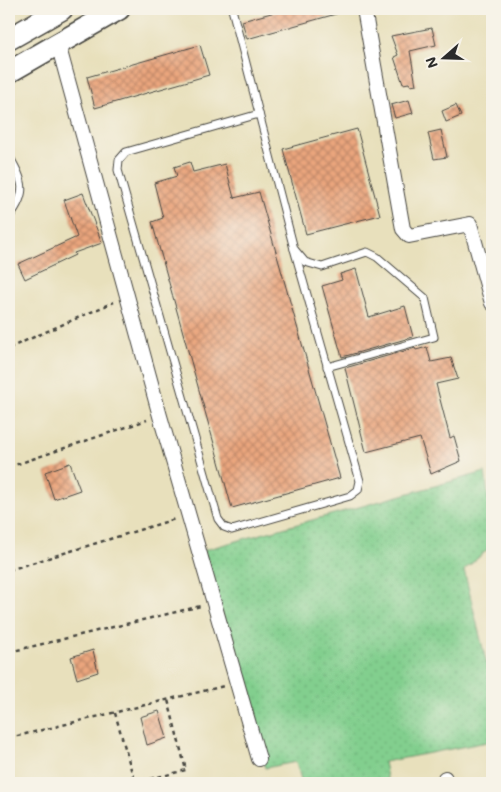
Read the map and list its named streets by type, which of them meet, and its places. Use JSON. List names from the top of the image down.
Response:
{
  "north": "left"
}
